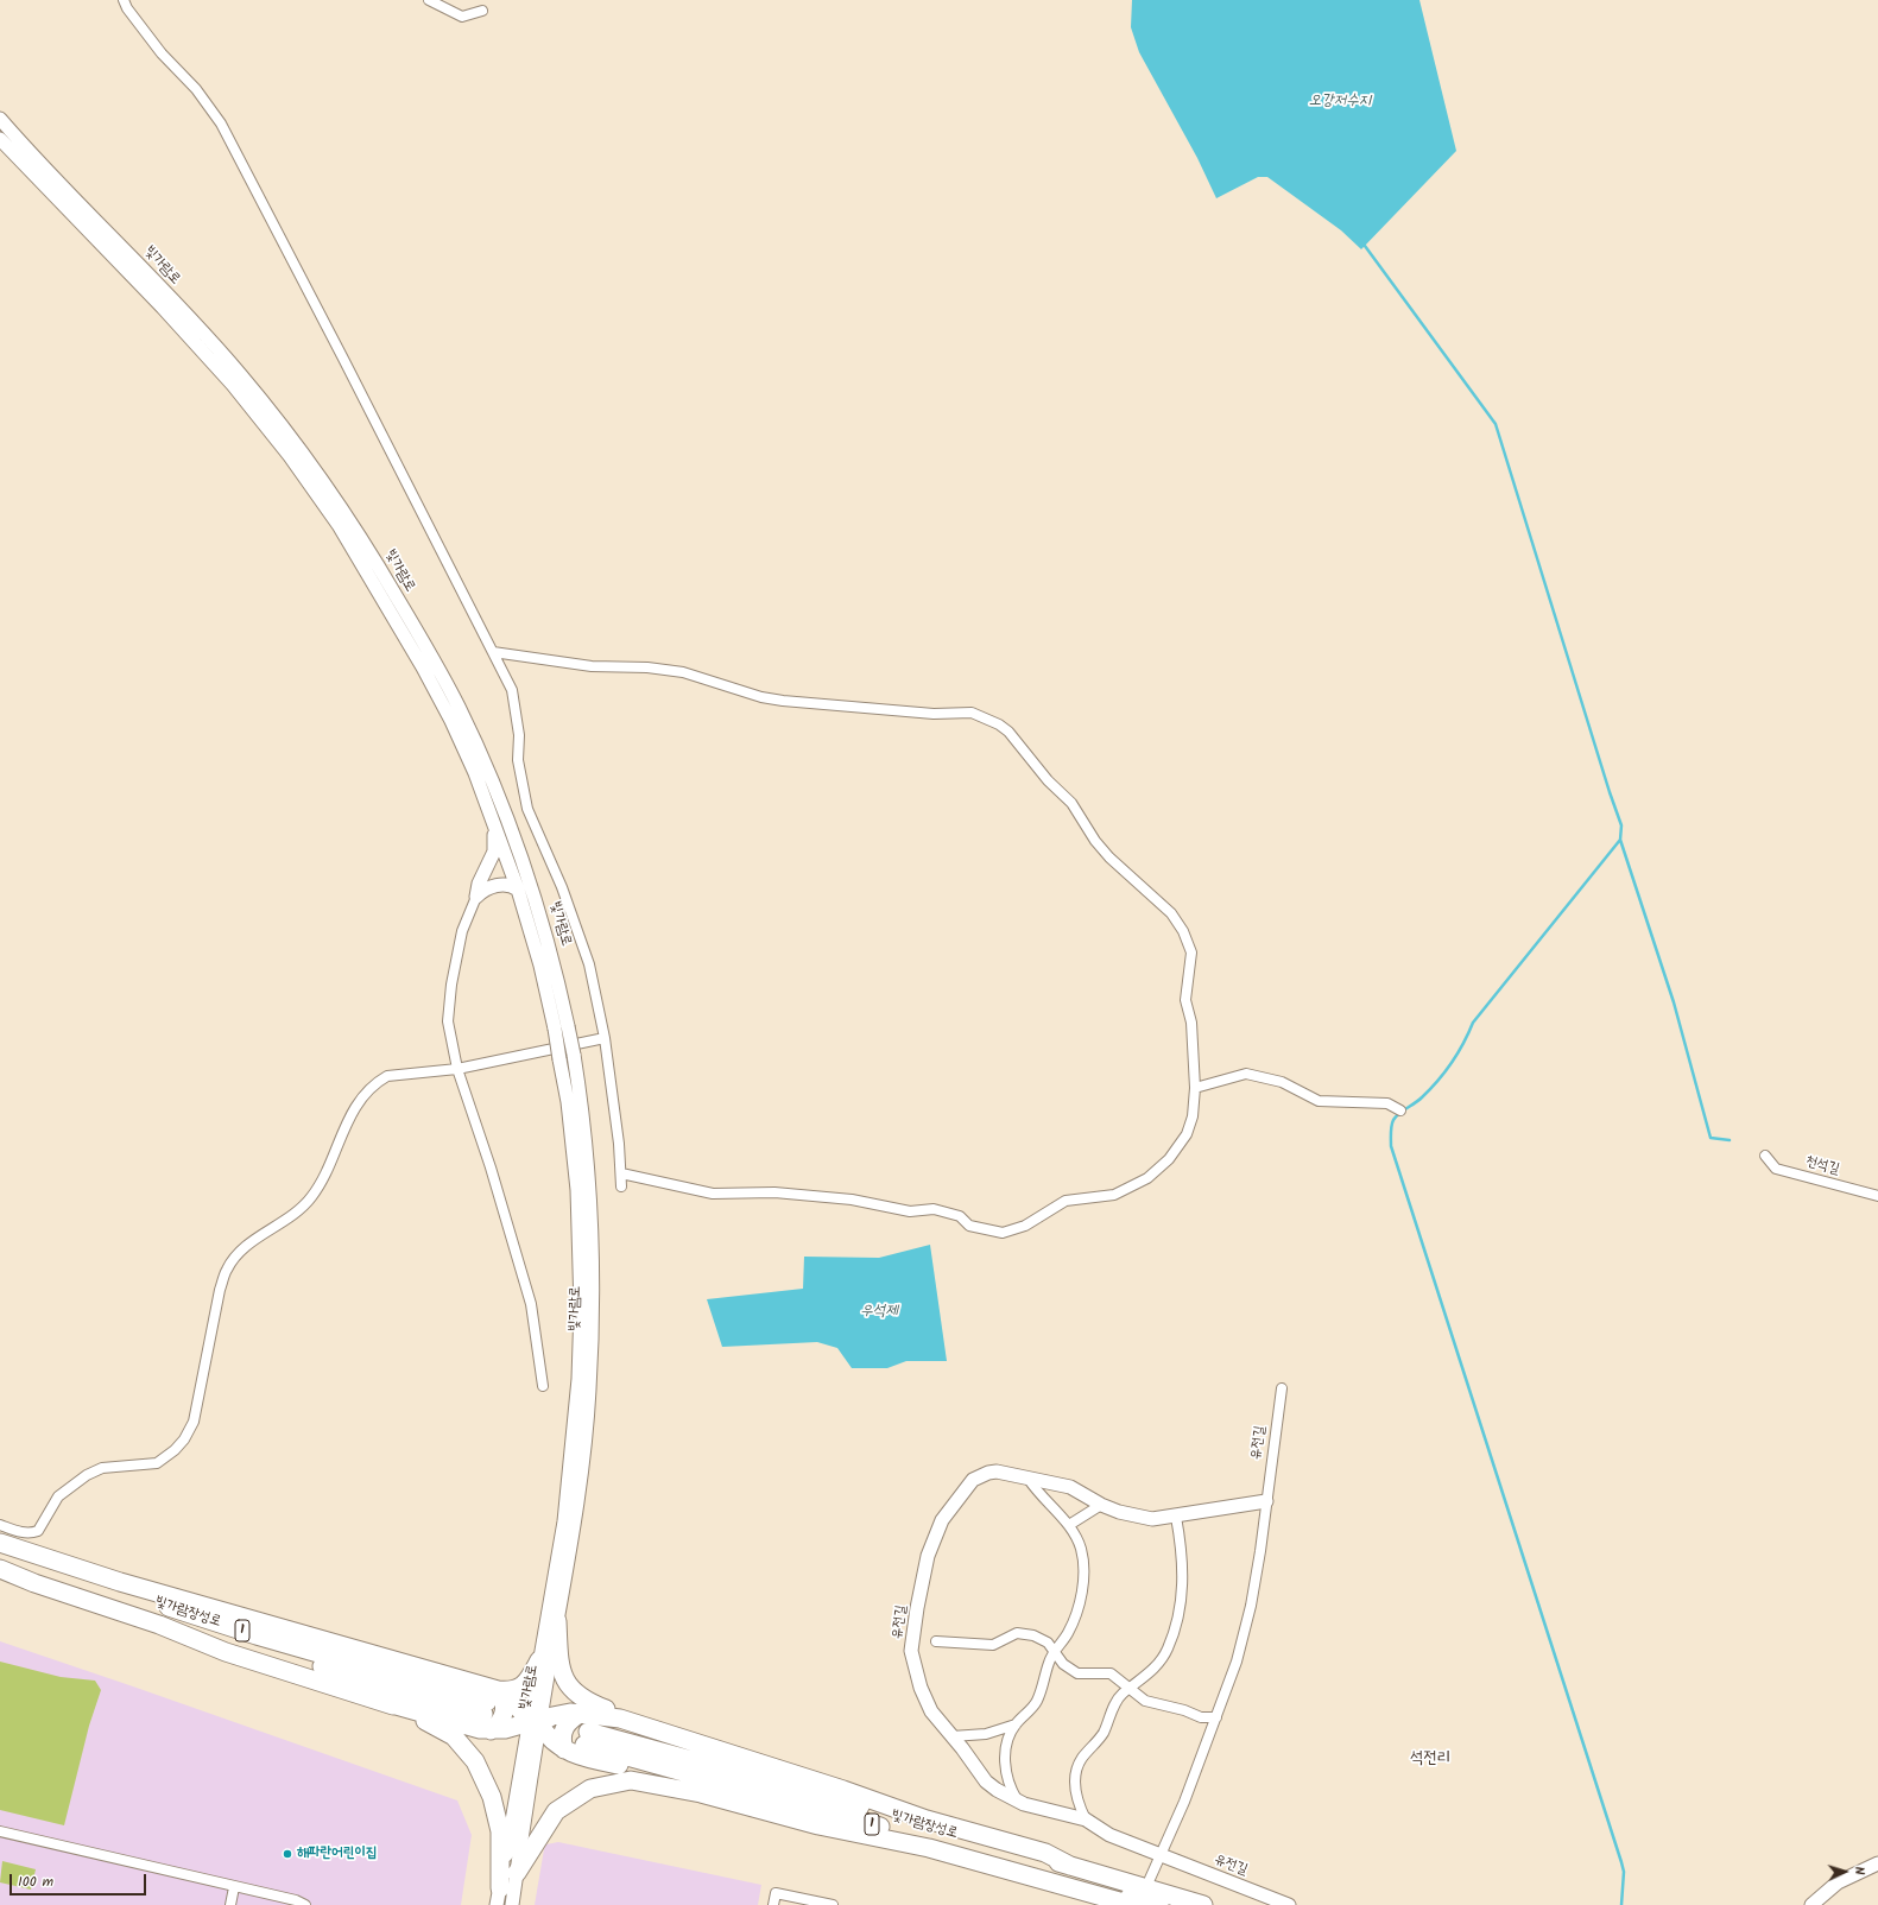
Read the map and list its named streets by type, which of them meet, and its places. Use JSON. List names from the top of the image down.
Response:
{
  "streets": {
    "highway": ["빛가람장성로", "1"],
    "main road": ["빛가람로", "유전길"],
    "street": ["천석길"]
  },
  "districts": ["석전리"],
  "water": ["오강저수지", "우석제"],
  "places": ["해파란어린이집"],
  "scale_bar": "100 m",
  "north": "right"
}
